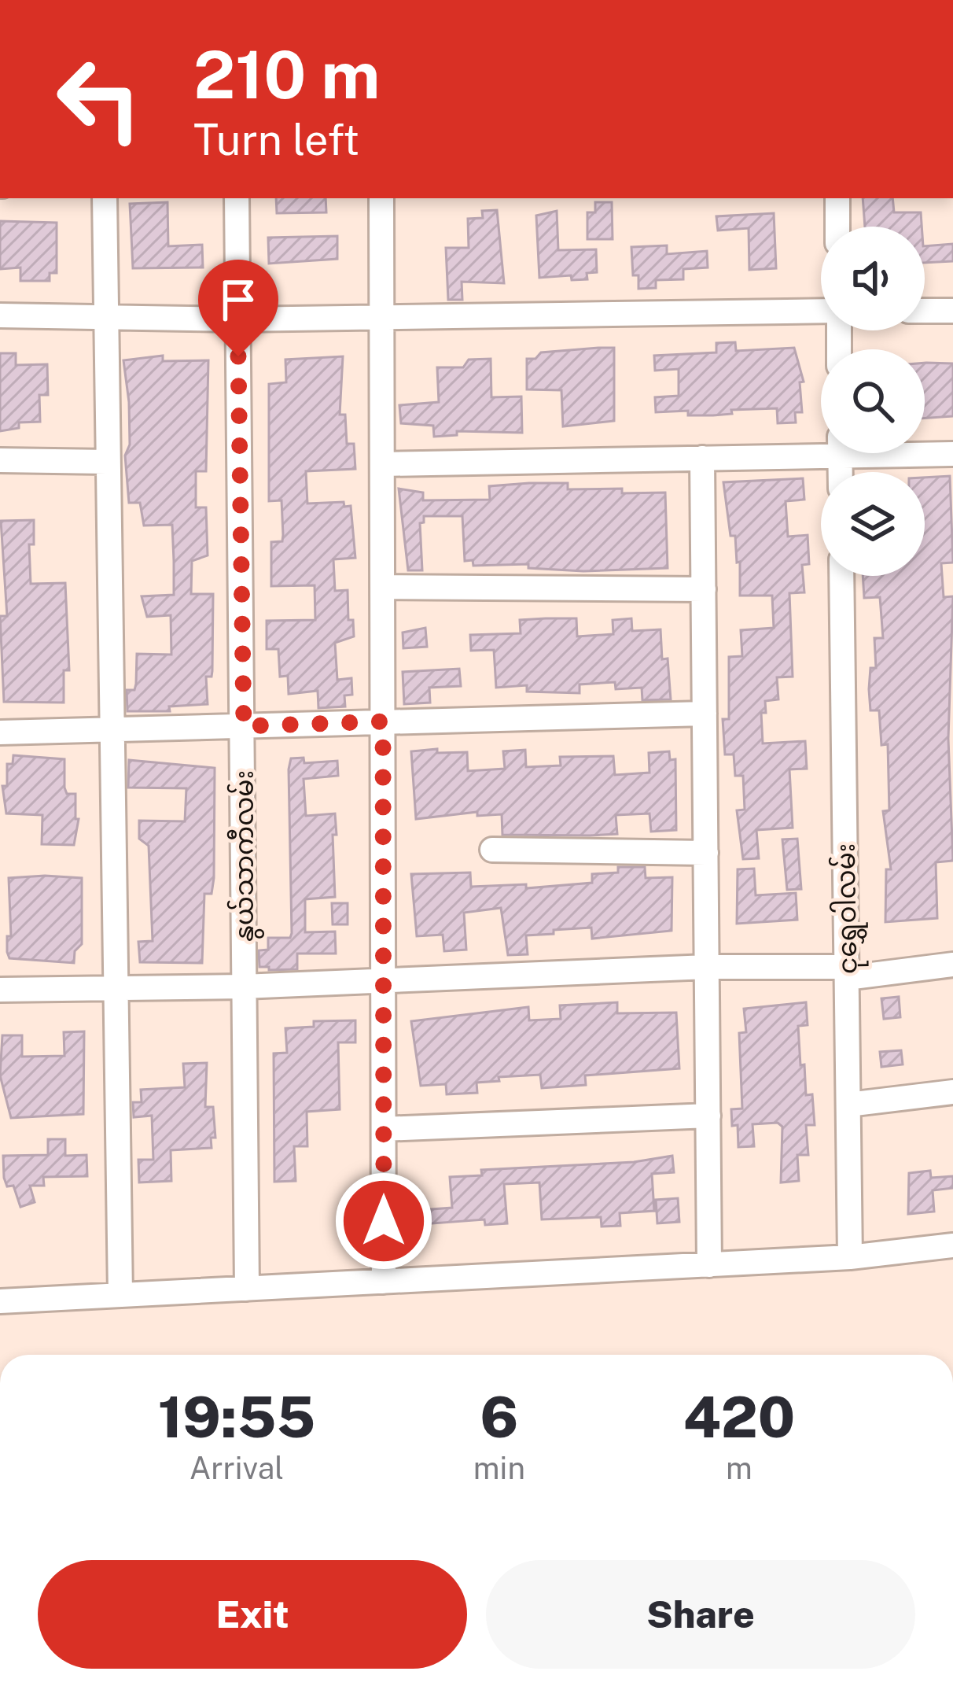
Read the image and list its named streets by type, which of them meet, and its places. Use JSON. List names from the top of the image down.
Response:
{
  "streets": {
    "street": ["နွယ်သာကီလမ်း", "ငုရွှေဝါလမ်း"]
  },
  "page": {
    "turn": ["210 m", "Turn left"],
    "eta": [
      "19:55",
      "Arrival",
      "6",
      "min",
      "420",
      "m"
    ],
    "buttons": ["Exit", "Share"]
  }
}
